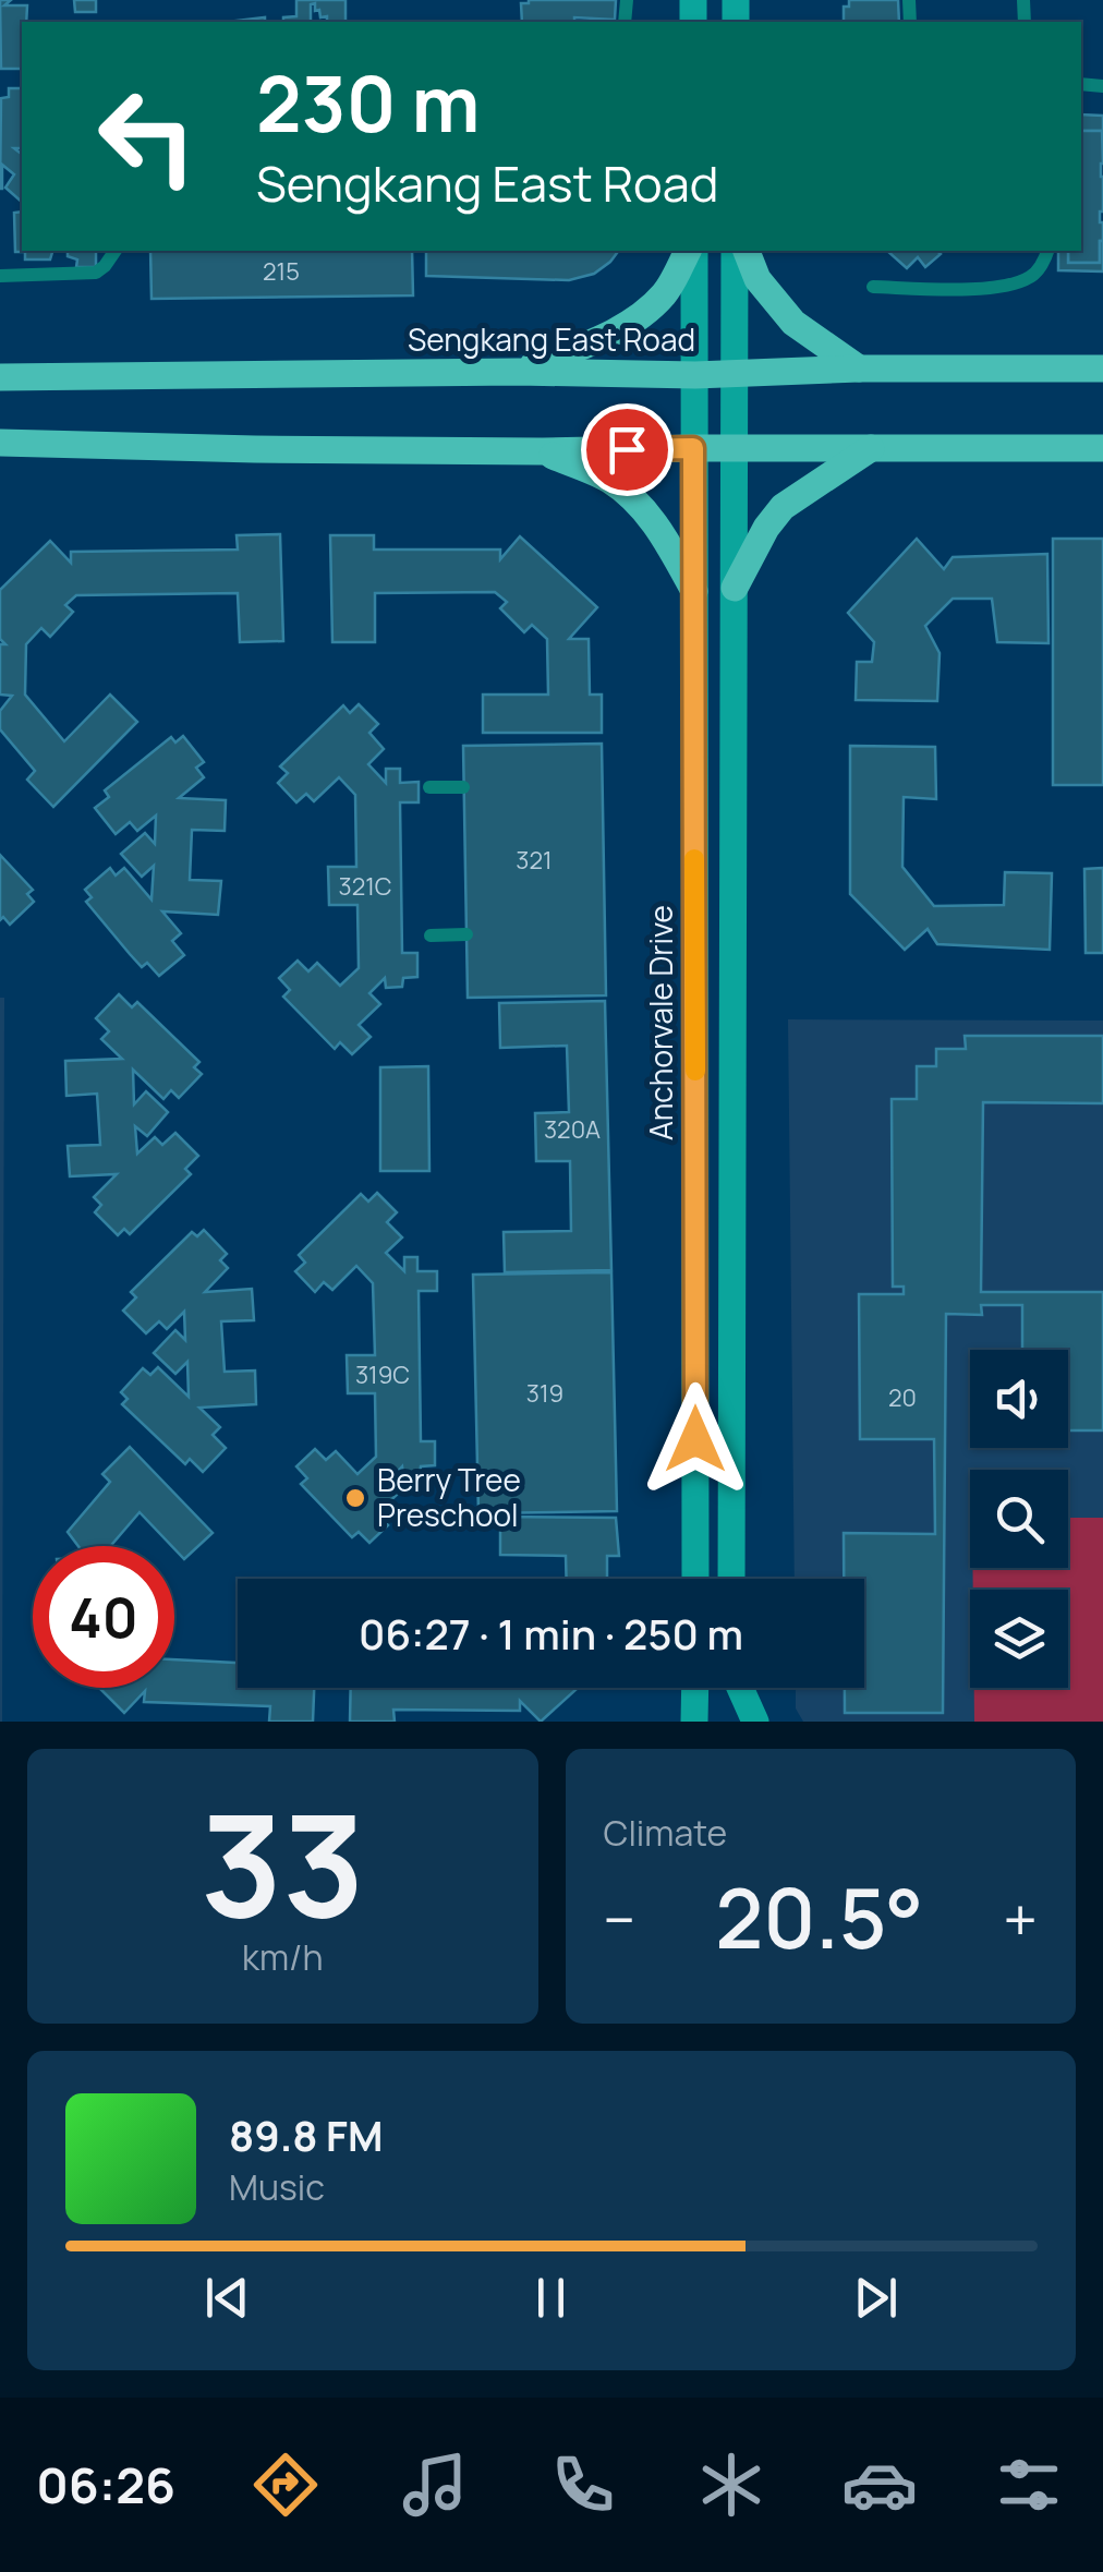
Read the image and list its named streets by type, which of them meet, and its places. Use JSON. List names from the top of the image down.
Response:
{
  "streets": {
    "main road": ["Sengkang East Road"],
    "street": ["Anchorvale Drive"]
  },
  "crossings": [
    ["Sengkang East Road", "Anchorvale Drive"]
  ],
  "places": ["Berry Tree Preschool"],
  "house_numbers": [
    "215",
    "321",
    "321C",
    "320A",
    "319C",
    "319",
    "20"
  ],
  "page": {
    "turn": ["230 m", "Sengkang East Road"],
    "limit": "40",
    "trip": "06:27 · 1 min · 250 m",
    "tile": [
      ["33", "km/h"],
      "Climate"
    ],
    "heat": ["−", "20.5°", "+"],
    "song": ["89.8 FM", "Music"],
    "tabs": "06:26"
  }
}
